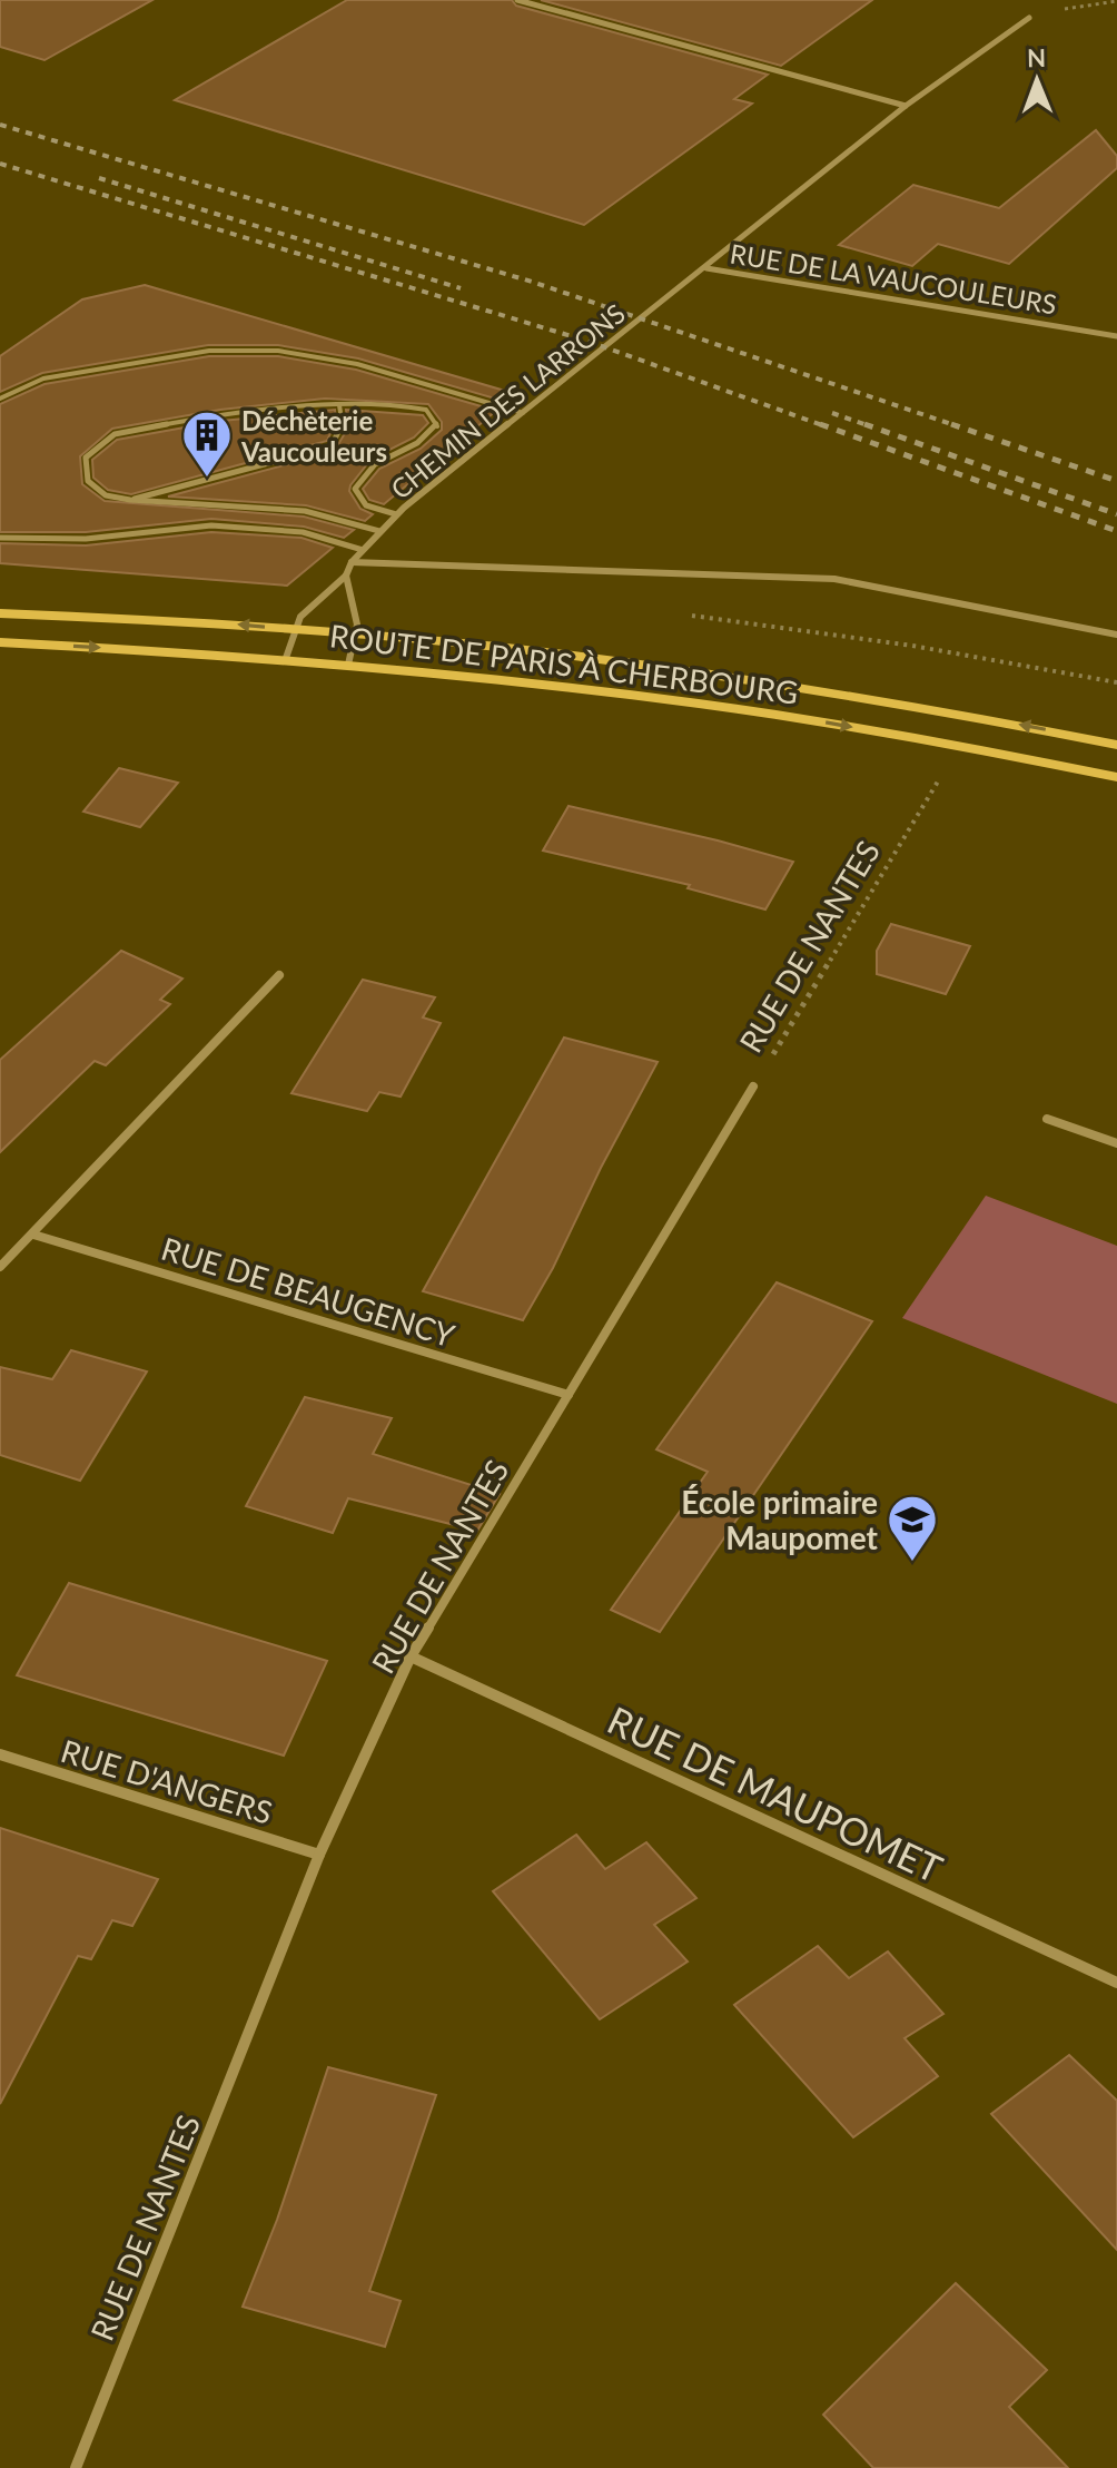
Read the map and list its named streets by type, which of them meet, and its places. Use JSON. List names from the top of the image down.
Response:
{
  "streets": {
    "main road": ["ROUTE DE PARIS À CHERBOURG"],
    "street": [
      "RUE DE LA VAUCOULEURS",
      "CHEMIN DES LARRONS",
      "RUE DE NANTES",
      "RUE DE BEAUGENCY",
      "RUE D'ANGERS",
      "RUE DE MAUPOMET"
    ]
  },
  "crossings": [
    ["RUE DE LA VAUCOULEURS", "CHEMIN DES LARRONS"],
    ["CHEMIN DES LARRONS", "ROUTE DE PARIS À CHERBOURG"],
    ["ROUTE DE PARIS À CHERBOURG", "RUE DE NANTES"],
    ["RUE DE NANTES", "RUE DE BEAUGENCY"],
    ["RUE DE NANTES", "RUE D'ANGERS"],
    ["RUE DE NANTES", "RUE DE MAUPOMET"]
  ],
  "places": {
    "building": ["Déchèterie Vaucouleurs"],
    "school or university": ["École primaire Maupomet"]
  },
  "north": "top"
}
